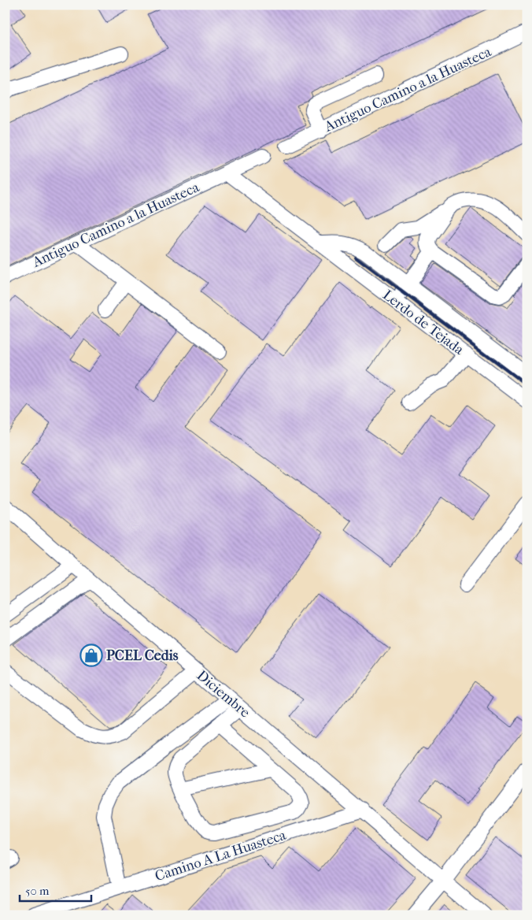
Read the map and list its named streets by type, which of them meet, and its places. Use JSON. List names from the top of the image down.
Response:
{
  "streets": {
    "street": [
      "Antiguo Camino a la Huasteca",
      "Lerdo de Tejada",
      "Diciembre",
      "Camino A La Huasteca"
    ]
  },
  "crossings": [
    ["Antiguo Camino a la Huasteca", "Lerdo de Tejada"],
    ["Diciembre", "Camino A La Huasteca"]
  ],
  "places": {
    "shop": ["PCEL Cedis"]
  },
  "scale_bar": "50 m"
}
